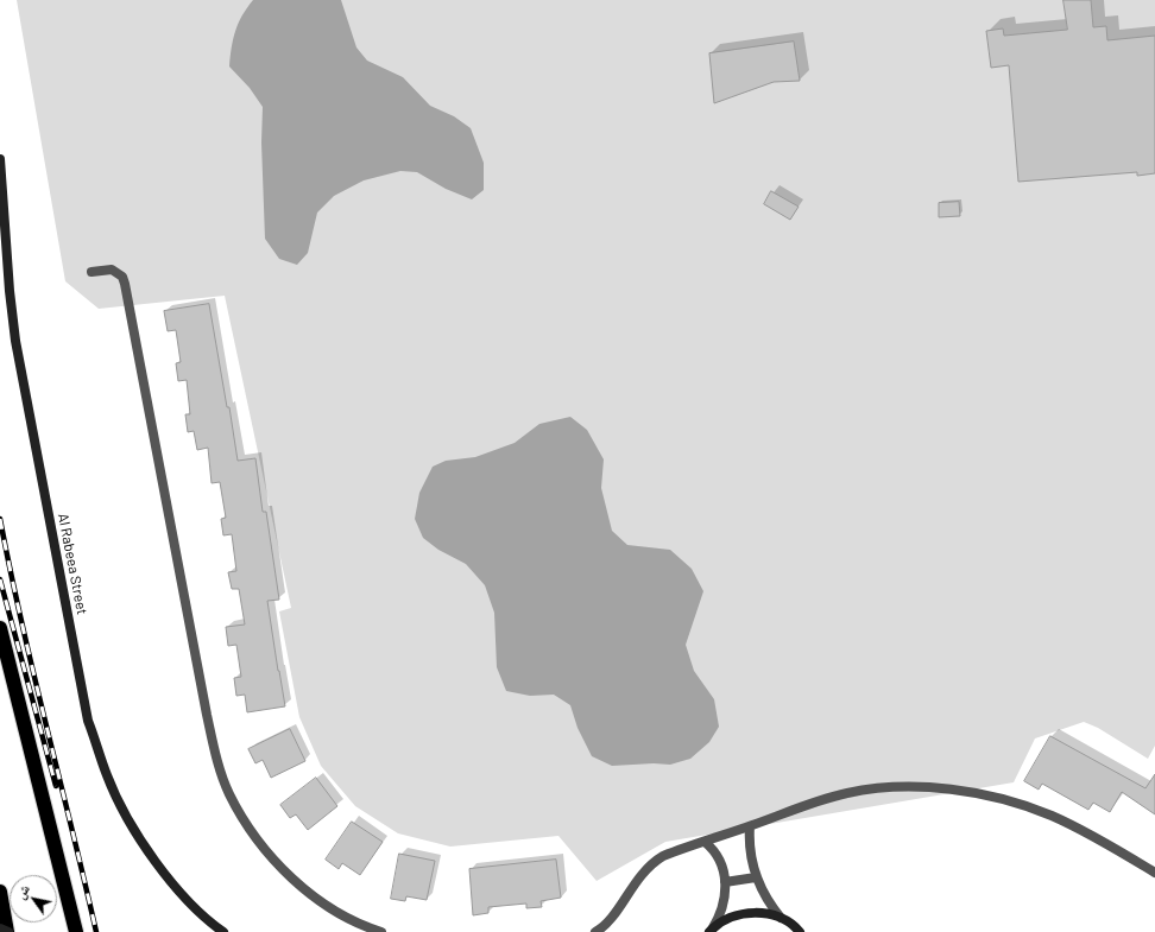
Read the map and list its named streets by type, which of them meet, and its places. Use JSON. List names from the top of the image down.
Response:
{
  "streets": {
    "main road": ["Al Rabeea Street"]
  },
  "north": "top left"
}
